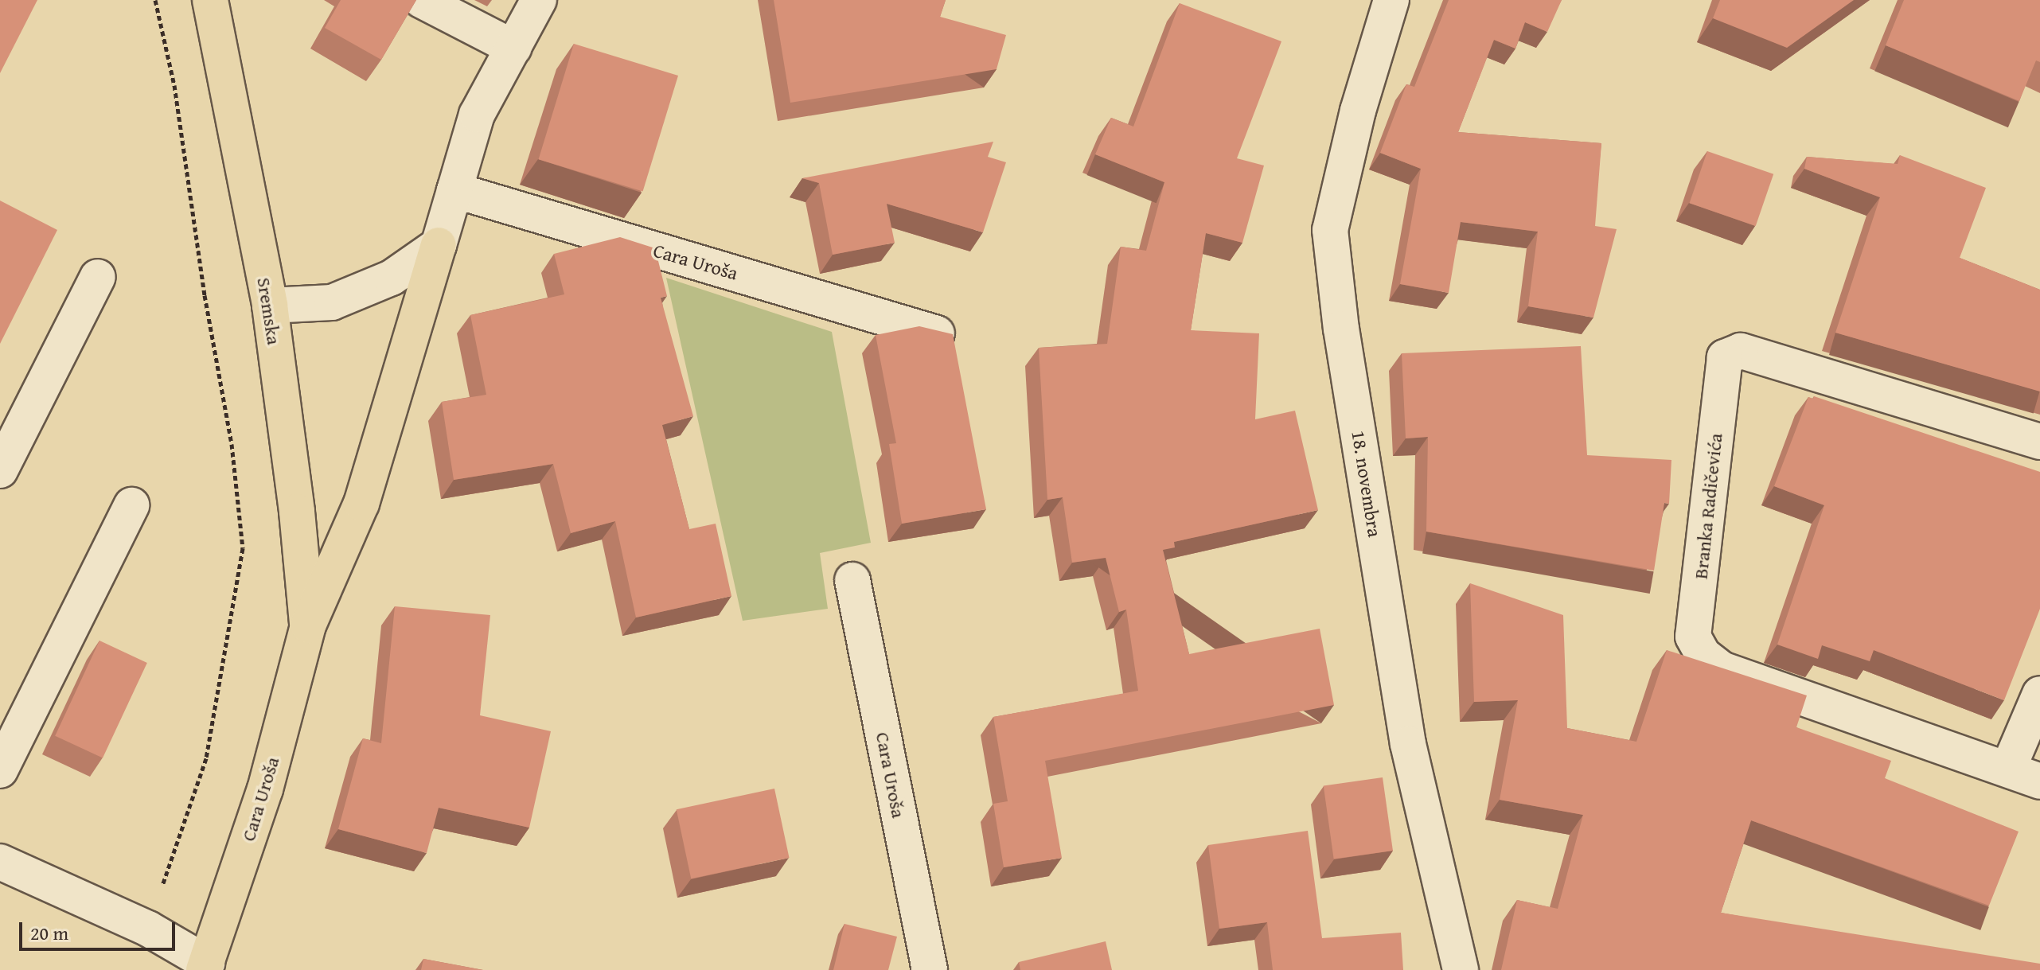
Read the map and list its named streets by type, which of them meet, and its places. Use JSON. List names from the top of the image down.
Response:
{
  "streets": {
    "main road": ["Cara Uroša", "Sremska"],
    "street": ["18. novembra", "Branka Radičevića"]
  },
  "crossings": [
    ["Cara Uroša", "Sremska"]
  ],
  "scale_bar": "20 m"
}
